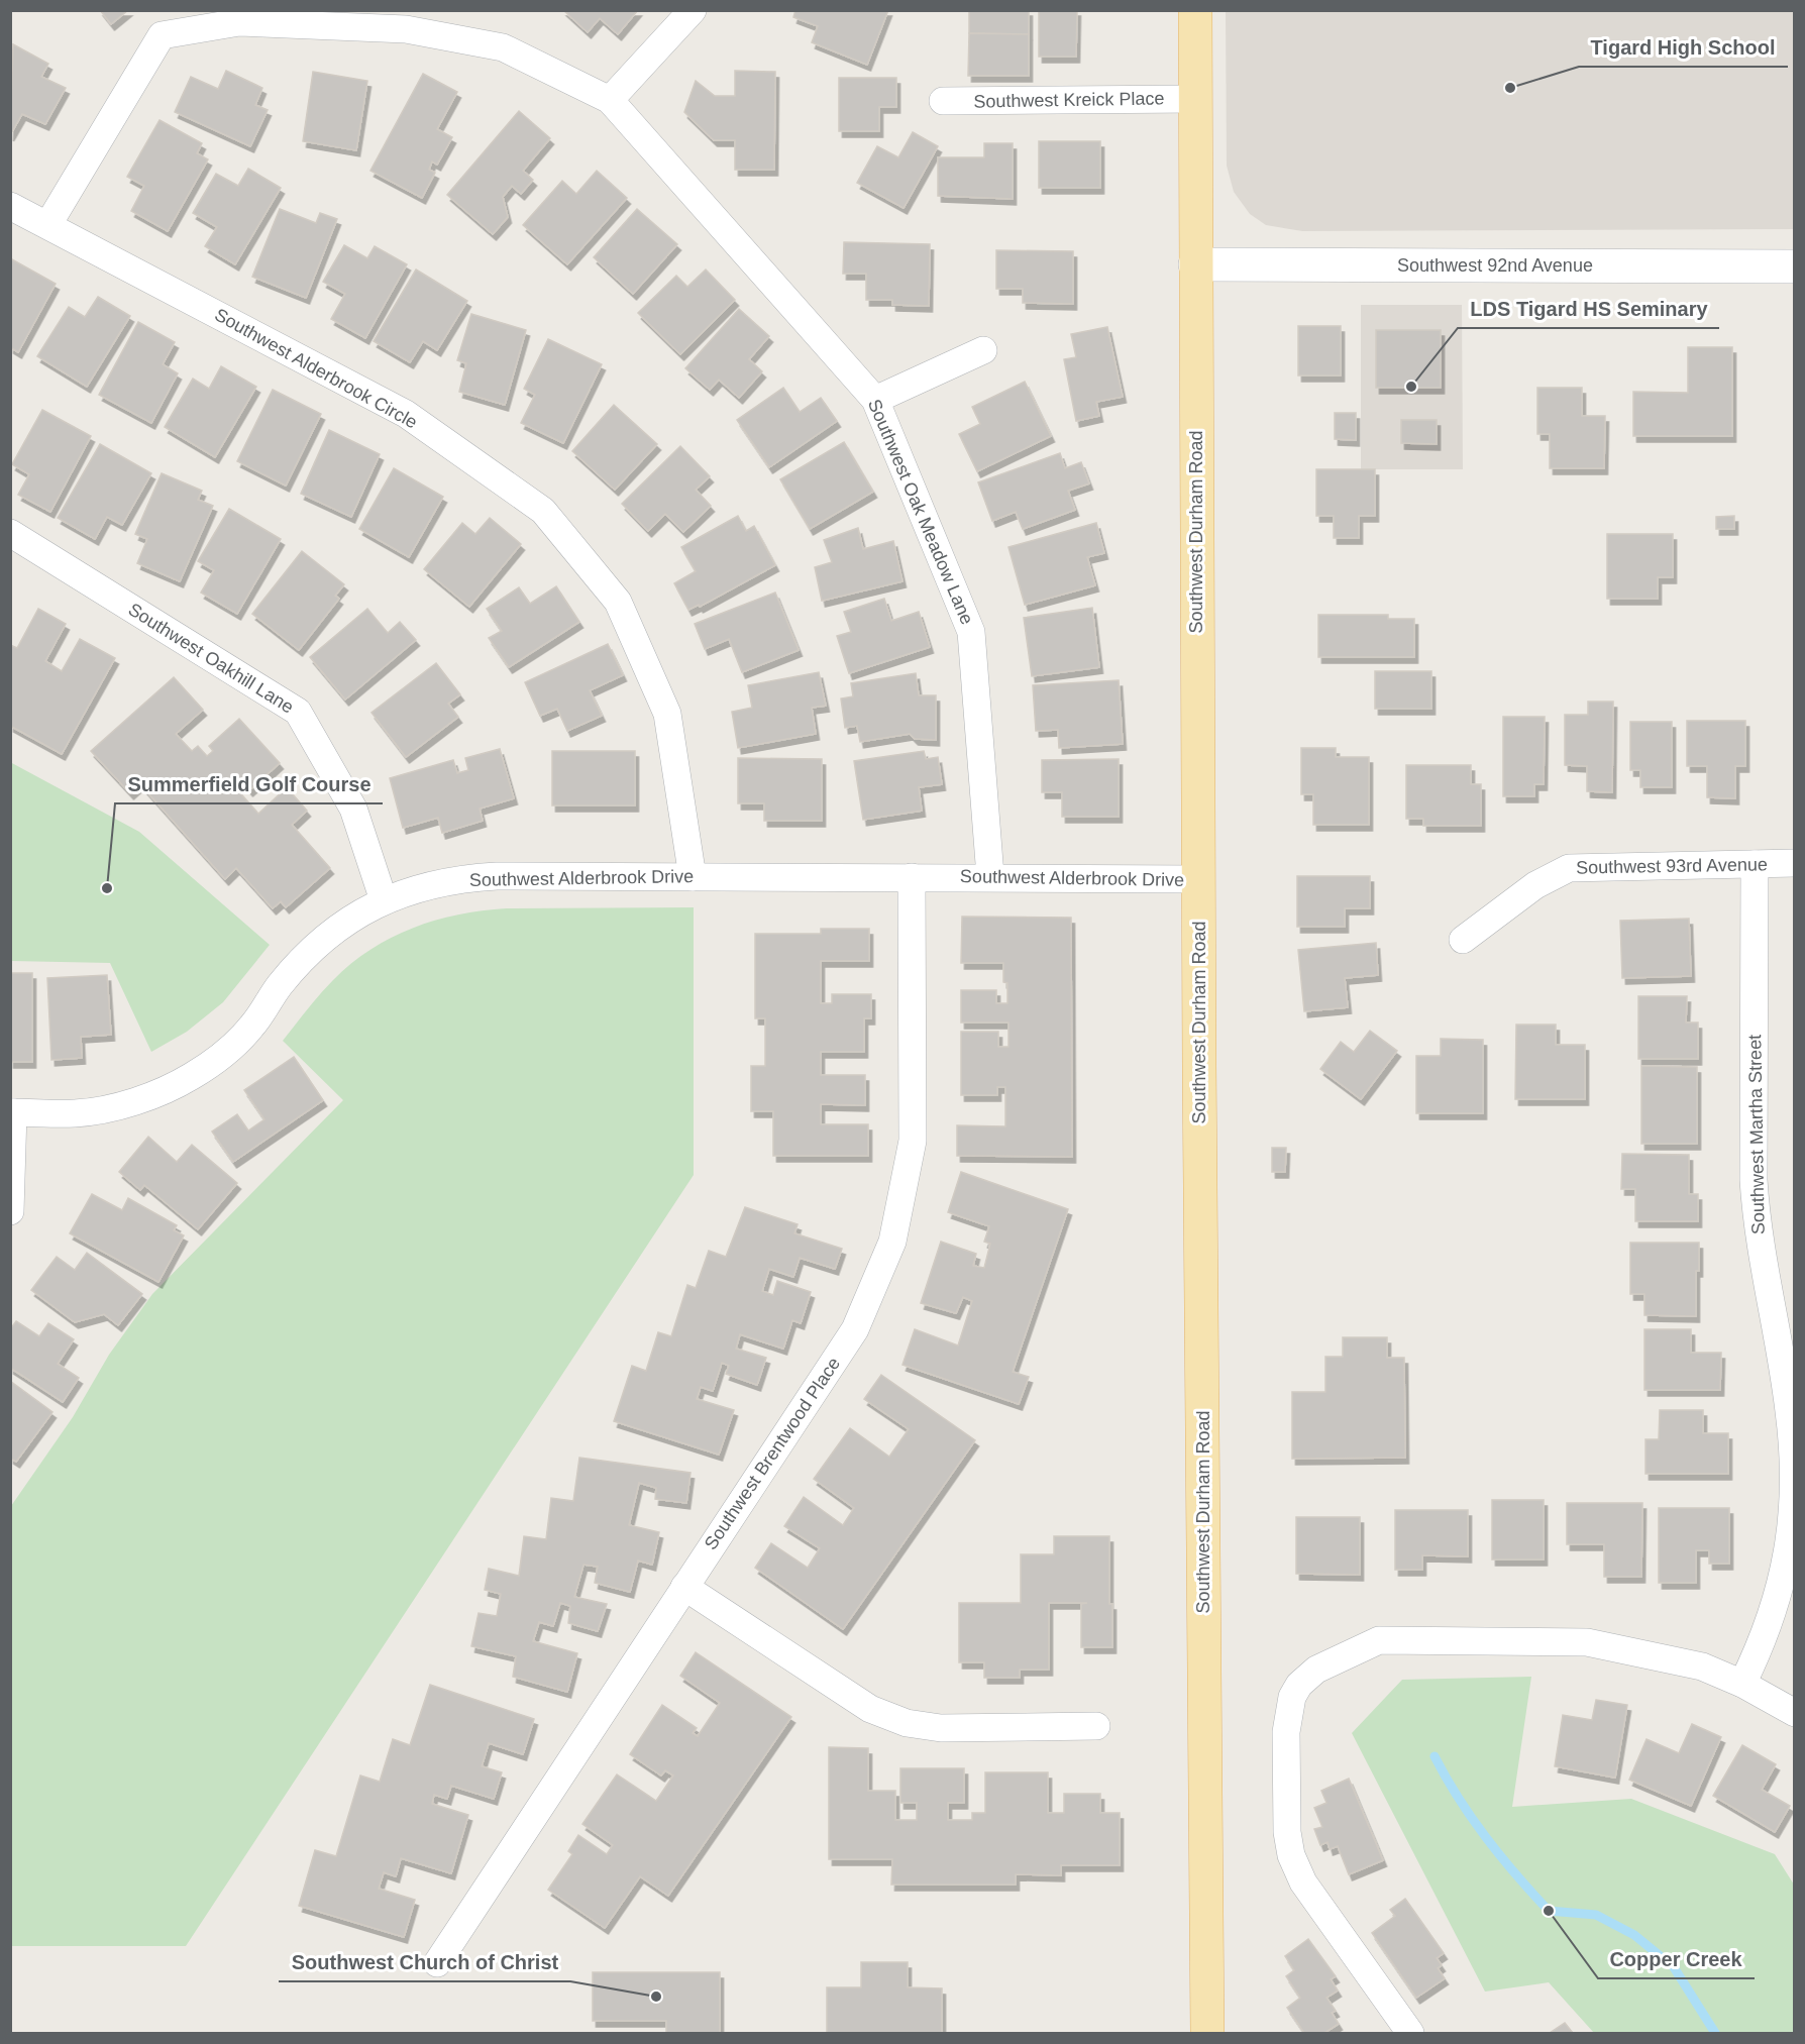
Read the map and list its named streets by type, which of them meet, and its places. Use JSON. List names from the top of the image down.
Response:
{
  "streets": {
    "main road": ["Southwest Durham Road"],
    "street": [
      "Southwest Kreick Place",
      "Southwest 92nd Avenue",
      "Southwest Alderbrook Circle",
      "Southwest Oak Meadow Lane",
      "Southwest Oakhill Lane",
      "Southwest 93rd Avenue",
      "Southwest Alderbrook Drive",
      "Southwest Martha Street",
      "Southwest Brentwood Place"
    ]
  },
  "crossings": [
    ["Southwest Kreick Place", "Southwest Durham Road"],
    ["Southwest 92nd Avenue", "Southwest Durham Road"],
    ["Southwest Alderbrook Circle", "Southwest Oak Meadow Lane"],
    ["Southwest Alderbrook Circle", "Southwest Alderbrook Drive"],
    ["Southwest Oak Meadow Lane", "Southwest Alderbrook Drive"],
    ["Southwest Durham Road", "Southwest Alderbrook Drive"],
    ["Southwest Oakhill Lane", "Southwest Alderbrook Drive"],
    ["Southwest 93rd Avenue", "Southwest Martha Street"],
    ["Southwest Alderbrook Drive", "Southwest Brentwood Place"]
  ],
  "places": [
    "Tigard High School",
    "LDS Tigard HS Seminary",
    "Summerfield Golf Course",
    "Copper Creek",
    "Southwest Church of Christ"
  ]
}
